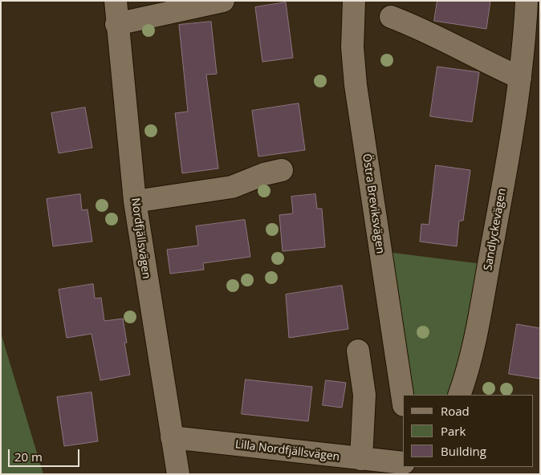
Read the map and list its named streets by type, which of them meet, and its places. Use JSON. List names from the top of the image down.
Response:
{
  "streets": {
    "street": [
      "Östra Breviksvägen",
      "Sandlyckevägen",
      "Nordfjällsvägen",
      "Lilla Nordfjällsvägen"
    ]
  },
  "crossings": [
    ["Nordfjällsvägen", "Lilla Nordfjällsvägen"]
  ],
  "legend": ["Road", "Park", "Building"],
  "scale_bar": "20 m"
}
